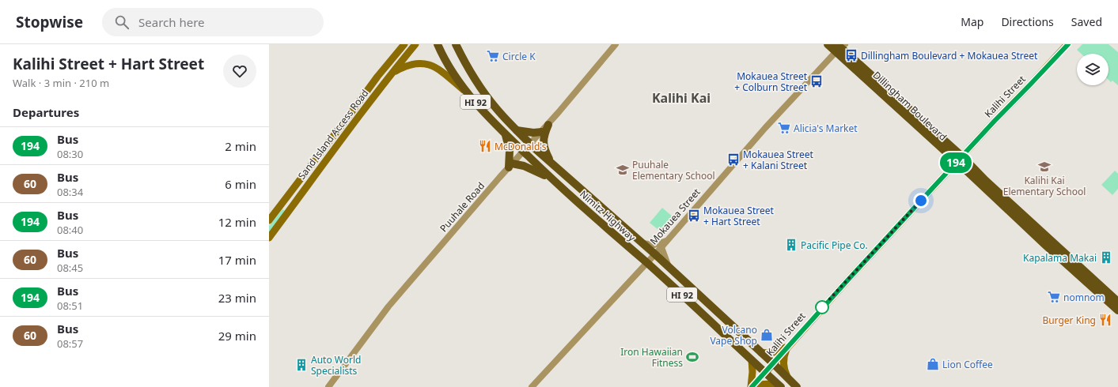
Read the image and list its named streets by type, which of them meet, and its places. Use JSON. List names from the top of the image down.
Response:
{
  "streets": {
    "main road": [
      "Kalihi Street",
      "HI 92",
      "Dillingham Boulevard",
      "Sand Island Access Road",
      "Nimitz Highway"
    ],
    "street": ["Puuhale Road", "Mokauea Street"]
  },
  "crossings": [
    ["Kalihi Street", "Dillingham Boulevard"],
    ["Kalihi Street", "Nimitz Highway"],
    ["Dillingham Boulevard", "Mokauea Street"],
    ["Puuhale Road", "Nimitz Highway"],
    ["Nimitz Highway", "Mokauea Street"]
  ],
  "districts": ["Kalihi Kai"],
  "places": {
    "bus stop": [
      "Dillingham Boulevard + Mokauea Street",
      "Mokauea Street + Colburn Street",
      "Mokauea Street + Kalani Street",
      "Mokauea Street + Hart Street"
    ],
    "supermarket": ["Circle K", "Alicia's Market", "nomnom"],
    "restaurant": ["McDonald's", "Burger King"],
    "school or university": ["Kalihi Kai Elementary School", "Puuhale Elementary School"],
    "building": ["Pacific Pipe Co.", "Kapalama Makai", "Auto World Specialists"],
    "shop": ["Volcano Vape Shop", "Lion Coffee"],
    "sports": ["Iron Hawaiian Fitness"]
  },
  "lines": ["bus line 194"],
  "page": {
    "header": "Stopwise",
    "search": "Search here",
    "nav": ["Map", "Directions", "Saved"],
    "heading": [
      ["Kalihi Street + Hart Street", "Walk · 3 min · 210 m"],
      "Departures"
    ],
    "on_map": "194",
    "list": [
      {
        "mark": "194",
        "name": "Bus",
        "note": "08:30",
        "value": "2 min"
      },
      {
        "mark": "60",
        "name": "Bus",
        "note": "08:34",
        "value": "6 min"
      },
      {
        "mark": "194",
        "name": "Bus",
        "note": "08:40",
        "value": "12 min"
      },
      {
        "mark": "60",
        "name": "Bus",
        "note": "08:45",
        "value": "17 min"
      },
      {
        "mark": "194",
        "name": "Bus",
        "note": "08:51",
        "value": "23 min"
      },
      {
        "mark": "60",
        "name": "Bus",
        "note": "08:57",
        "value": "29 min"
      }
    ]
  }
}
